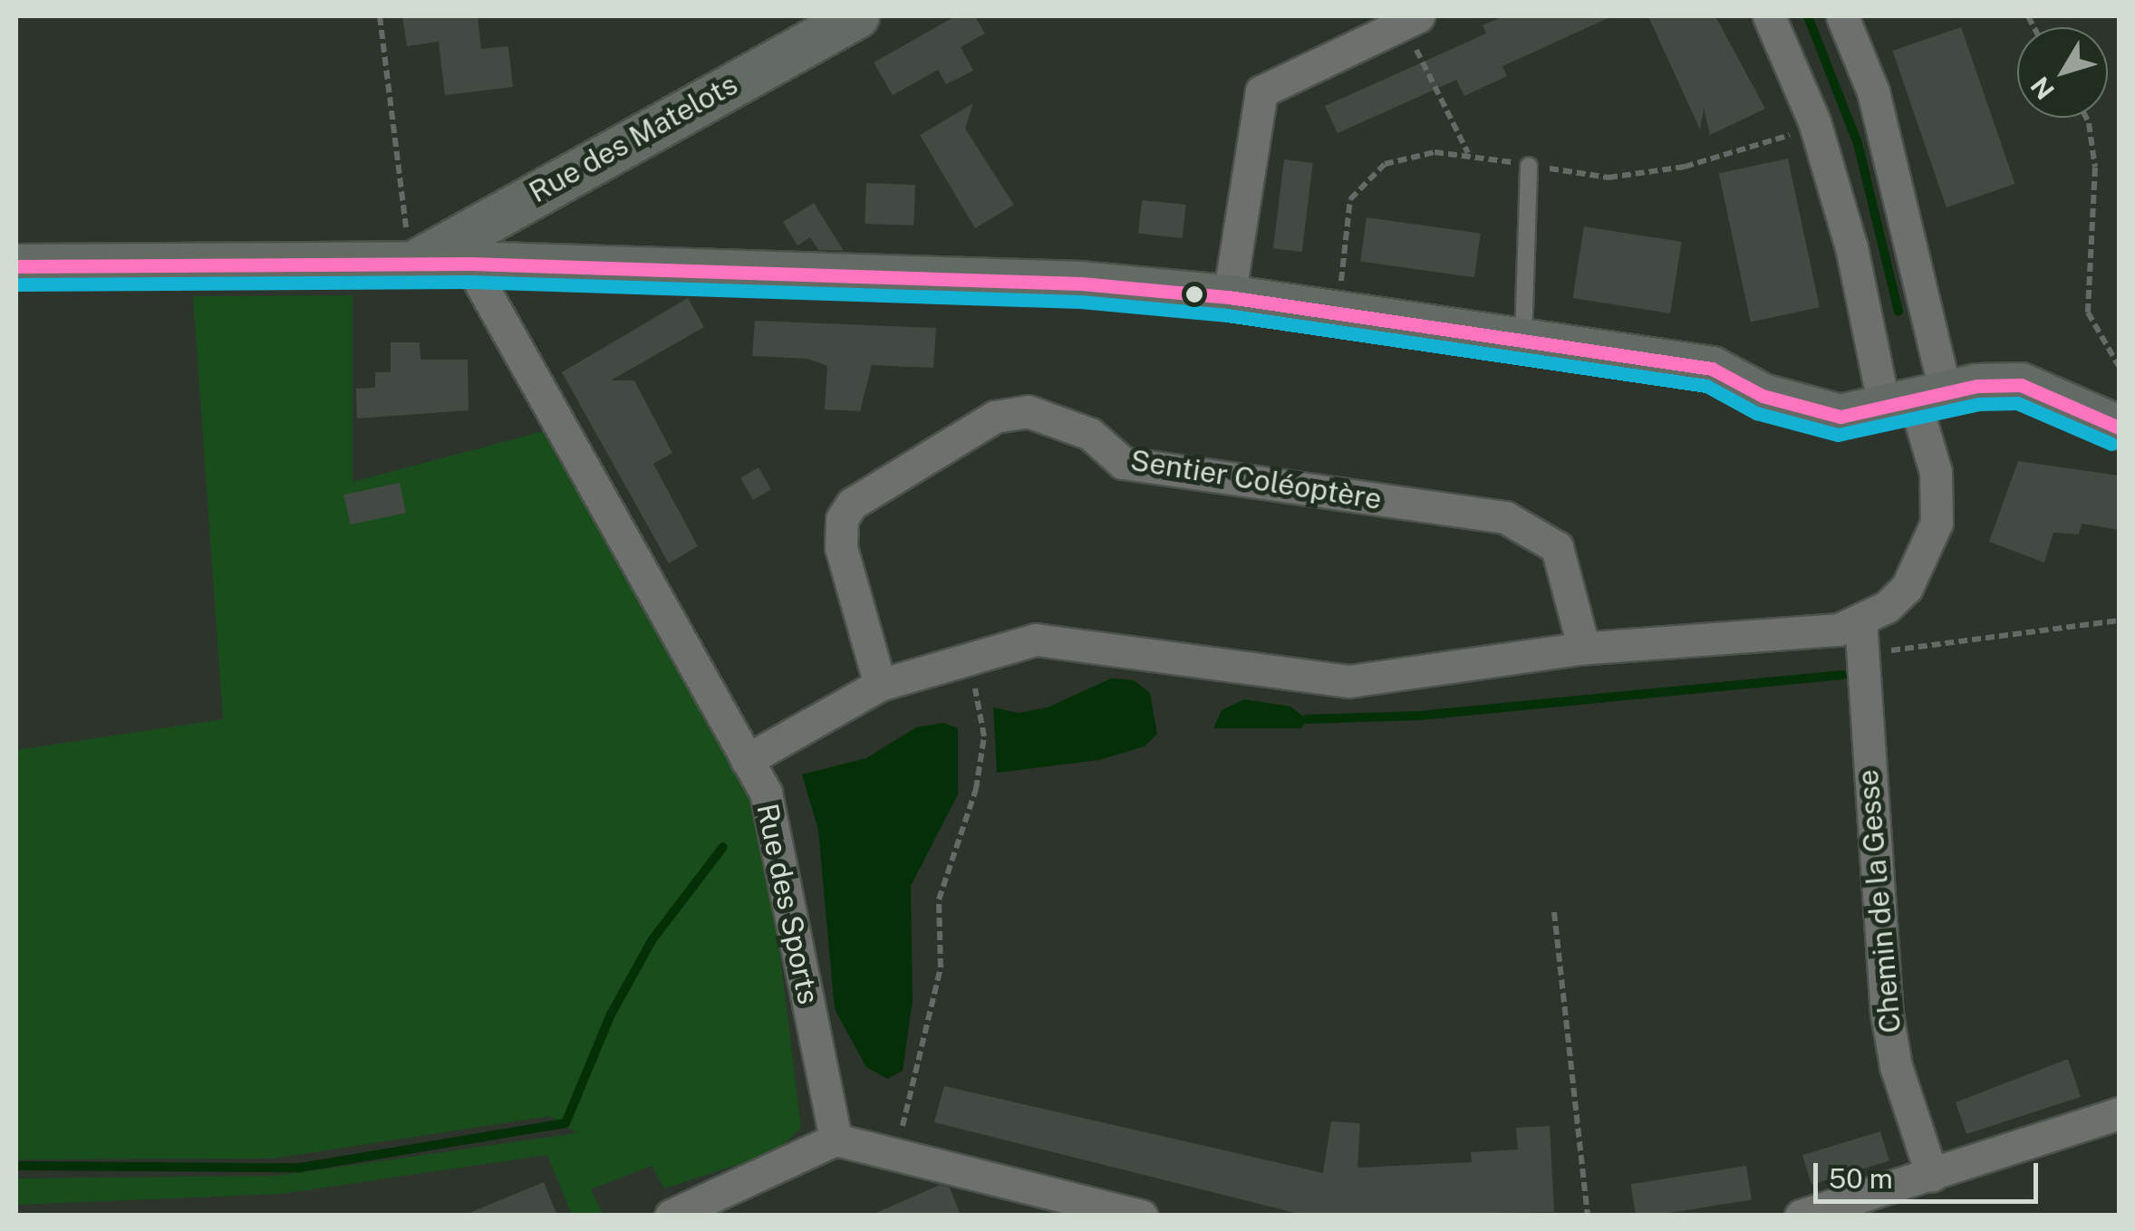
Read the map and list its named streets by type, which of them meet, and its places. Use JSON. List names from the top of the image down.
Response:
{
  "streets": {
    "main road": ["Rue des Matelots"],
    "street": ["Sentier Coléoptère", "Chemin de la Gesse", "Rue des Sports"]
  },
  "scale_bar": "50 m",
  "north": "bottom left"
}
